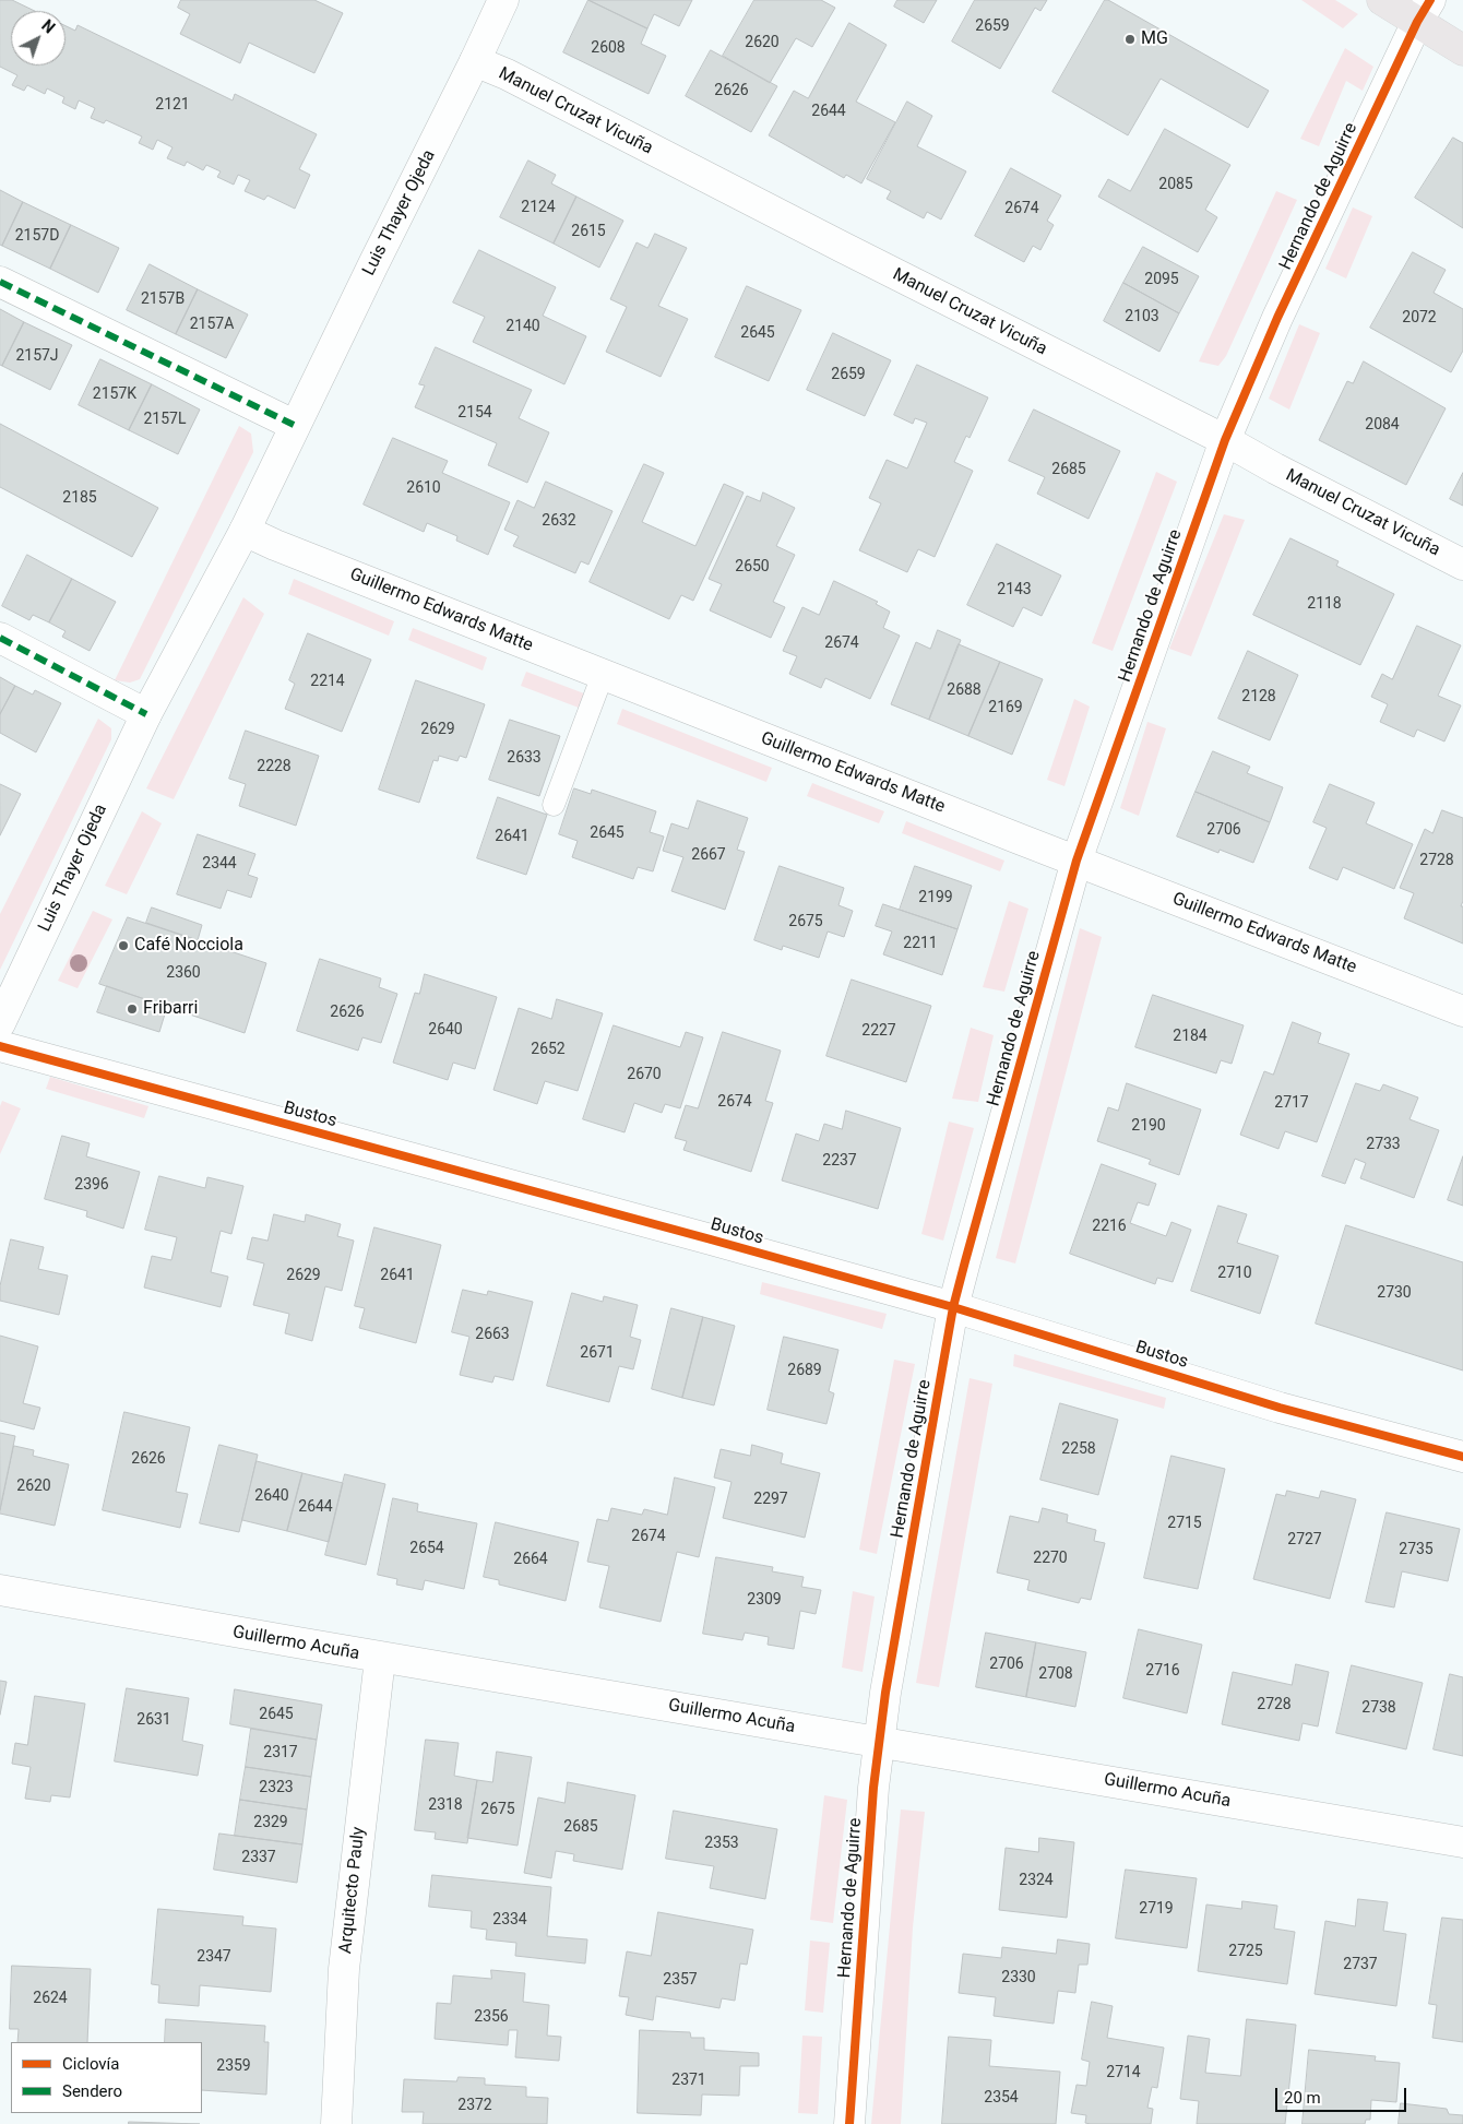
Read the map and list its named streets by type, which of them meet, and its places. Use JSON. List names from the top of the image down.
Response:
{
  "streets": {
    "street": [
      "Manuel Cruzat Vicuña",
      "Hernando de Aguirre",
      "Luis Thayer Ojeda",
      "Guillermo Edwards Matte",
      "Bustos",
      "Guillermo Acuña",
      "Arquitecto Pauly"
    ]
  },
  "crossings": [
    ["Manuel Cruzat Vicuña", "Hernando de Aguirre"],
    ["Manuel Cruzat Vicuña", "Luis Thayer Ojeda"],
    ["Hernando de Aguirre", "Guillermo Edwards Matte"],
    ["Hernando de Aguirre", "Bustos"],
    ["Hernando de Aguirre", "Guillermo Acuña"],
    ["Luis Thayer Ojeda", "Guillermo Edwards Matte"],
    ["Guillermo Acuña", "Arquitecto Pauly"]
  ],
  "places": ["MG", "Café Nocciola", "Fribarri"],
  "house_numbers": [
    "2659",
    "2620",
    "2608",
    "2626",
    "2121",
    "2644",
    "2085",
    "2124",
    "2674",
    "2615",
    "2157D",
    "2095",
    "2157B",
    "2103",
    "2072",
    "2157A",
    "2140",
    "2645",
    "2157J",
    "2659",
    "2157K",
    "2154",
    "2157L",
    "2084",
    "2685",
    "2610",
    "2185",
    "2632",
    "2650",
    "2143",
    "2118",
    "2674",
    "2214",
    "2688",
    "2128",
    "2169",
    "2629",
    "2633",
    "2228",
    "2706",
    "2645",
    "2641",
    "2667",
    "2728",
    "2344",
    "2199",
    "2675",
    "2211",
    "2360",
    "2626",
    "2640",
    "2227",
    "2184",
    "2652",
    "2670",
    "2674",
    "2717",
    "2190",
    "2733",
    "2237",
    "2396",
    "2216",
    "2710",
    "2629",
    "2641",
    "2730",
    "2663",
    "2671",
    "2689",
    "2258",
    "2626",
    "2620",
    "2640",
    "2297",
    "2644",
    "2715",
    "2674",
    "2727",
    "2654",
    "2735",
    "2270",
    "2664",
    "2309",
    "2706",
    "2716",
    "2708",
    "2728",
    "2738",
    "2645",
    "2631",
    "2317",
    "2323",
    "2318",
    "2675",
    "2329",
    "2685",
    "2353",
    "2337",
    "2324",
    "2719",
    "2334",
    "2725",
    "2347",
    "2737",
    "2330",
    "2357",
    "2624",
    "2356",
    "2359",
    "2714",
    "2371",
    "2354",
    "2372"
  ],
  "legend": ["Ciclovía", "Sendero"],
  "scale_bar": "20 m",
  "north": "top right"
}
